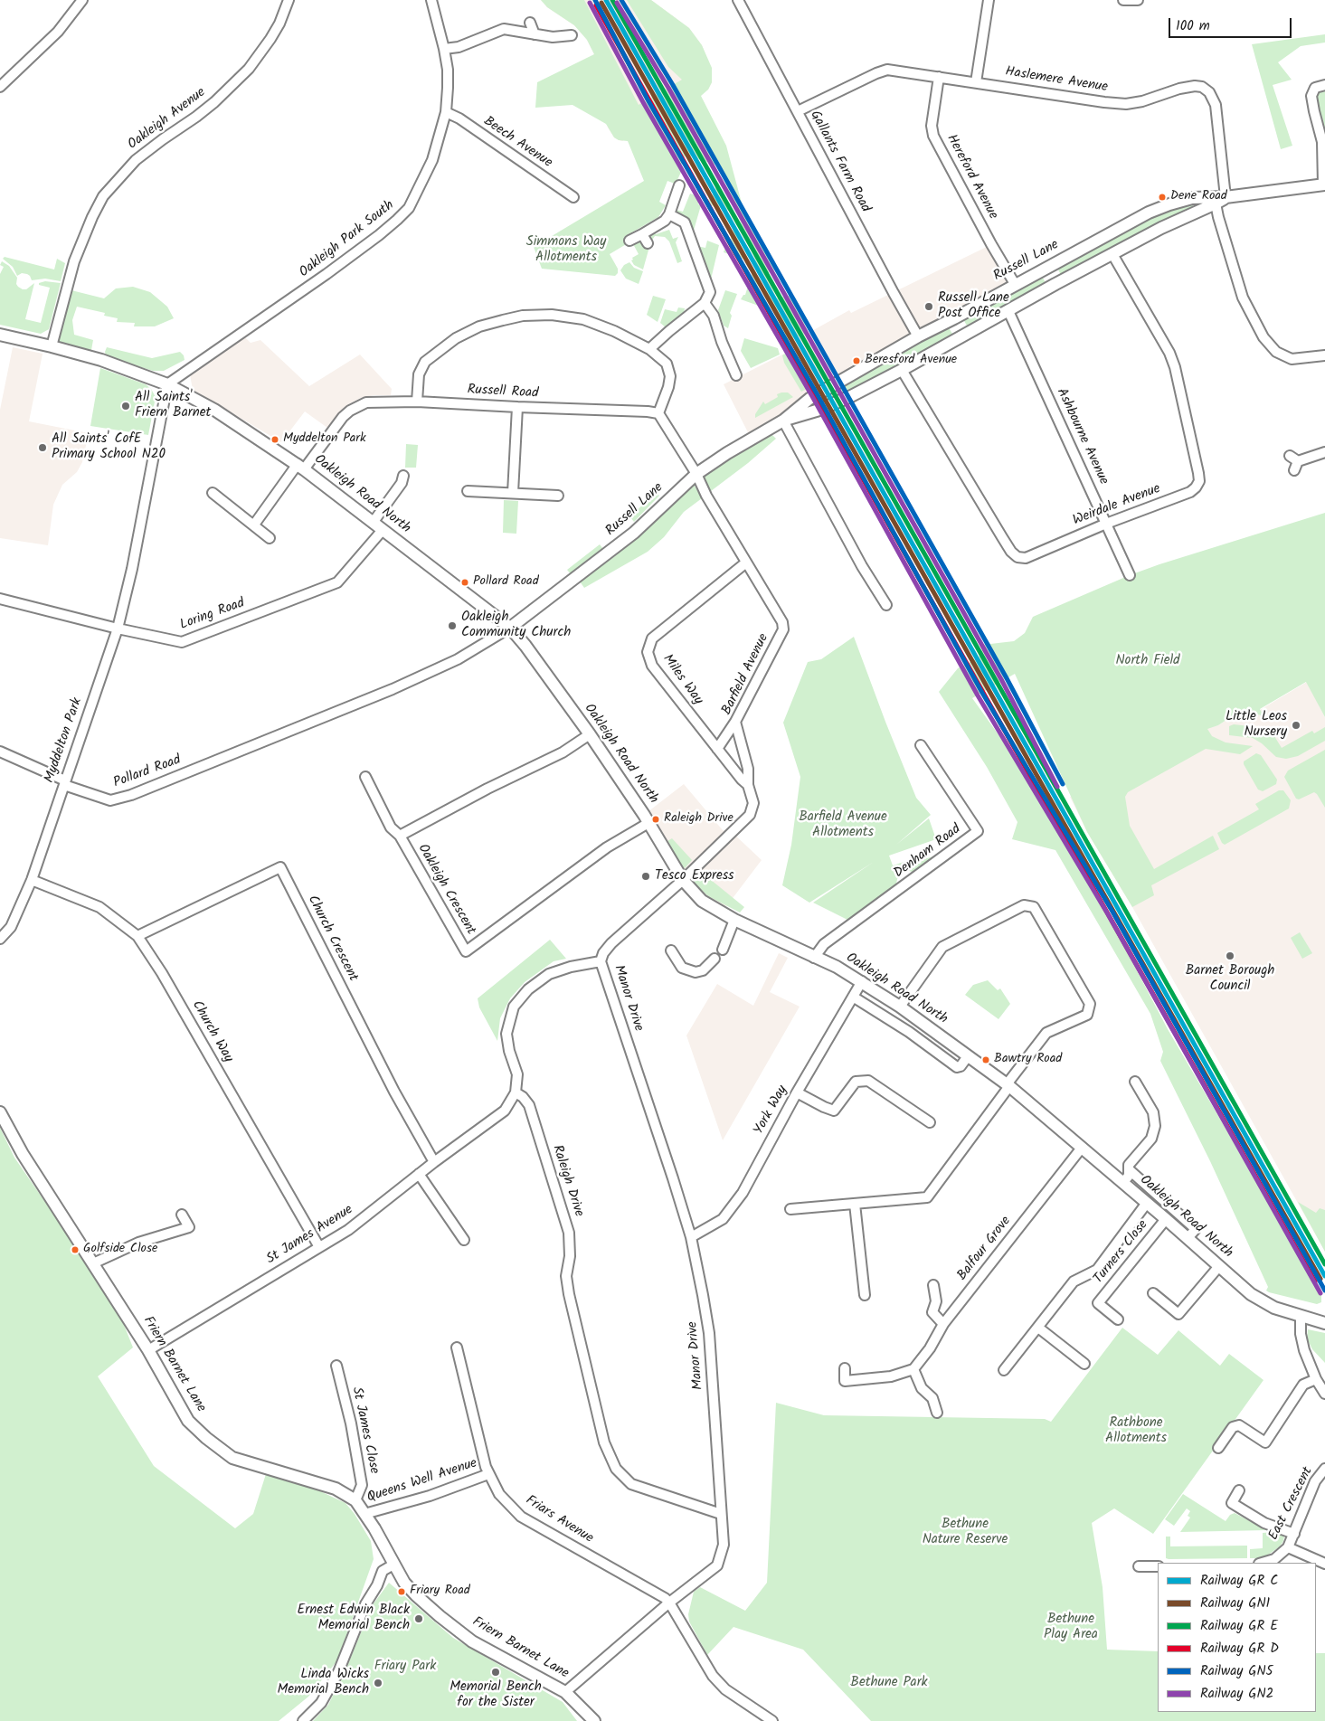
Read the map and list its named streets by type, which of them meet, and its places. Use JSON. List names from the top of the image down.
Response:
{
  "streets": {
    "main road": ["Russell Lane", "Oakleigh Road North", "Friern Barnet Lane"],
    "street": [
      "Haslemere Avenue",
      "Oakleigh Avenue",
      "Beech Avenue",
      "Gallants Farm Road",
      "Hereford Avenue",
      "Oakleigh Park South",
      "Russell Road",
      "Ashbourne Avenue",
      "Weirdale Avenue",
      "Loring Road",
      "Barfield Avenue",
      "Miles Way",
      "Myddelton Park",
      "Pollard Road",
      "Denham Road",
      "Oakleigh Crescent",
      "Church Crescent",
      "Manor Drive",
      "Church Way",
      "York Way",
      "Raleigh Drive",
      "St James Avenue",
      "Balfour Grove",
      "Turners Close",
      "St James Close",
      "Queens Well Avenue",
      "East Crescent",
      "Friars Avenue"
    ]
  },
  "crossings": [
    ["Haslemere Avenue", "Gallants Farm Road"],
    ["Haslemere Avenue", "Hereford Avenue"],
    ["Haslemere Avenue", "Russell Lane"],
    ["Oakleigh Avenue", "Oakleigh Road North"],
    ["Beech Avenue", "Oakleigh Park South"],
    ["Gallants Farm Road", "Russell Lane"],
    ["Hereford Avenue", "Russell Lane"],
    ["Oakleigh Park South", "Oakleigh Road North"],
    ["Oakleigh Park South", "Myddelton Park"],
    ["Russell Lane", "Ashbourne Avenue"],
    ["Russell Lane", "Oakleigh Road North"],
    ["Russell Lane", "Weirdale Avenue"],
    ["Russell Lane", "Barfield Avenue"],
    ["Russell Lane", "Pollard Road"],
    ["Russell Road", "Oakleigh Road North"],
    ["Ashbourne Avenue", "Weirdale Avenue"],
    ["Oakleigh Road North", "Loring Road"],
    ["Oakleigh Road North", "Barfield Avenue"],
    ["Oakleigh Road North", "Myddelton Park"],
    ["Oakleigh Road North", "Pollard Road"],
    ["Oakleigh Road North", "Denham Road"],
    ["Oakleigh Road North", "Oakleigh Crescent"],
    ["Oakleigh Road North", "York Way"],
    ["Oakleigh Road North", "Balfour Grove"],
    ["Oakleigh Road North", "Turners Close"],
    ["Loring Road", "Myddelton Park"],
    ["Barfield Avenue", "Miles Way"],
    ["Myddelton Park", "Pollard Road"],
    ["Myddelton Park", "Church Way"],
    ["Church Crescent", "Church Way"],
    ["Church Crescent", "St James Avenue"],
    ["Manor Drive", "York Way"],
    ["Manor Drive", "Raleigh Drive"],
    ["Manor Drive", "Friern Barnet Lane"],
    ["Manor Drive", "Friars Avenue"],
    ["Church Way", "St James Avenue"],
    ["Raleigh Drive", "St James Avenue"],
    ["St James Avenue", "Friern Barnet Lane"],
    ["Friern Barnet Lane", "St James Close"],
    ["Friern Barnet Lane", "Queens Well Avenue"],
    ["Queens Well Avenue", "Friars Avenue"]
  ],
  "parks": [
    "Simmons Way Allotments",
    "North Field",
    "Barfield Avenue Allotments",
    "Rathbone Allotments",
    "Bethune Nature Reserve",
    "Bethune Play Area",
    "Friary Park",
    "Bethune Park"
  ],
  "places": [
    "Dene Road",
    "Russell Lane Post Office",
    "Beresford Avenue",
    "All Saints' Friern Barnet",
    "Myddelton Park",
    "All Saints' CofE Primary School N20",
    "Pollard Road",
    "Oakleigh Community Church",
    "Little Leos Nursery",
    "Raleigh Drive",
    "Tesco Express",
    "Barnet Borough Council",
    "Bawtry Road",
    "Golfside Close",
    "Friary Road",
    "Ernest Edwin Black Memorial Bench",
    "Memorial Bench for the Sister",
    "Linda Wicks Memorial Bench"
  ],
  "lines": ["rail line GN5", "rail line GN1", "rail line GN2"],
  "legend": [
    "Railway GR C",
    "Railway GN1",
    "Railway GR E",
    "Railway GR D",
    "Railway GN5",
    "Railway GN2"
  ],
  "scale_bar": "100 m"
}
